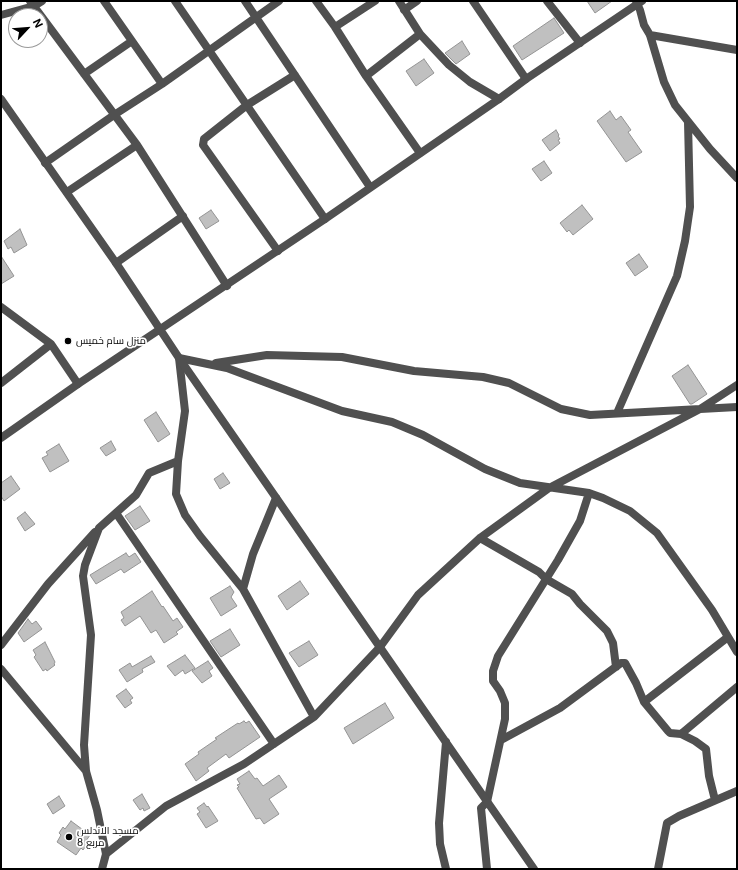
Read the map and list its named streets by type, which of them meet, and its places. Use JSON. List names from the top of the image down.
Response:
{
  "places": ["منزل سام خميس", "مسجد الاندلس مربع 8"],
  "north": "top right"
}
